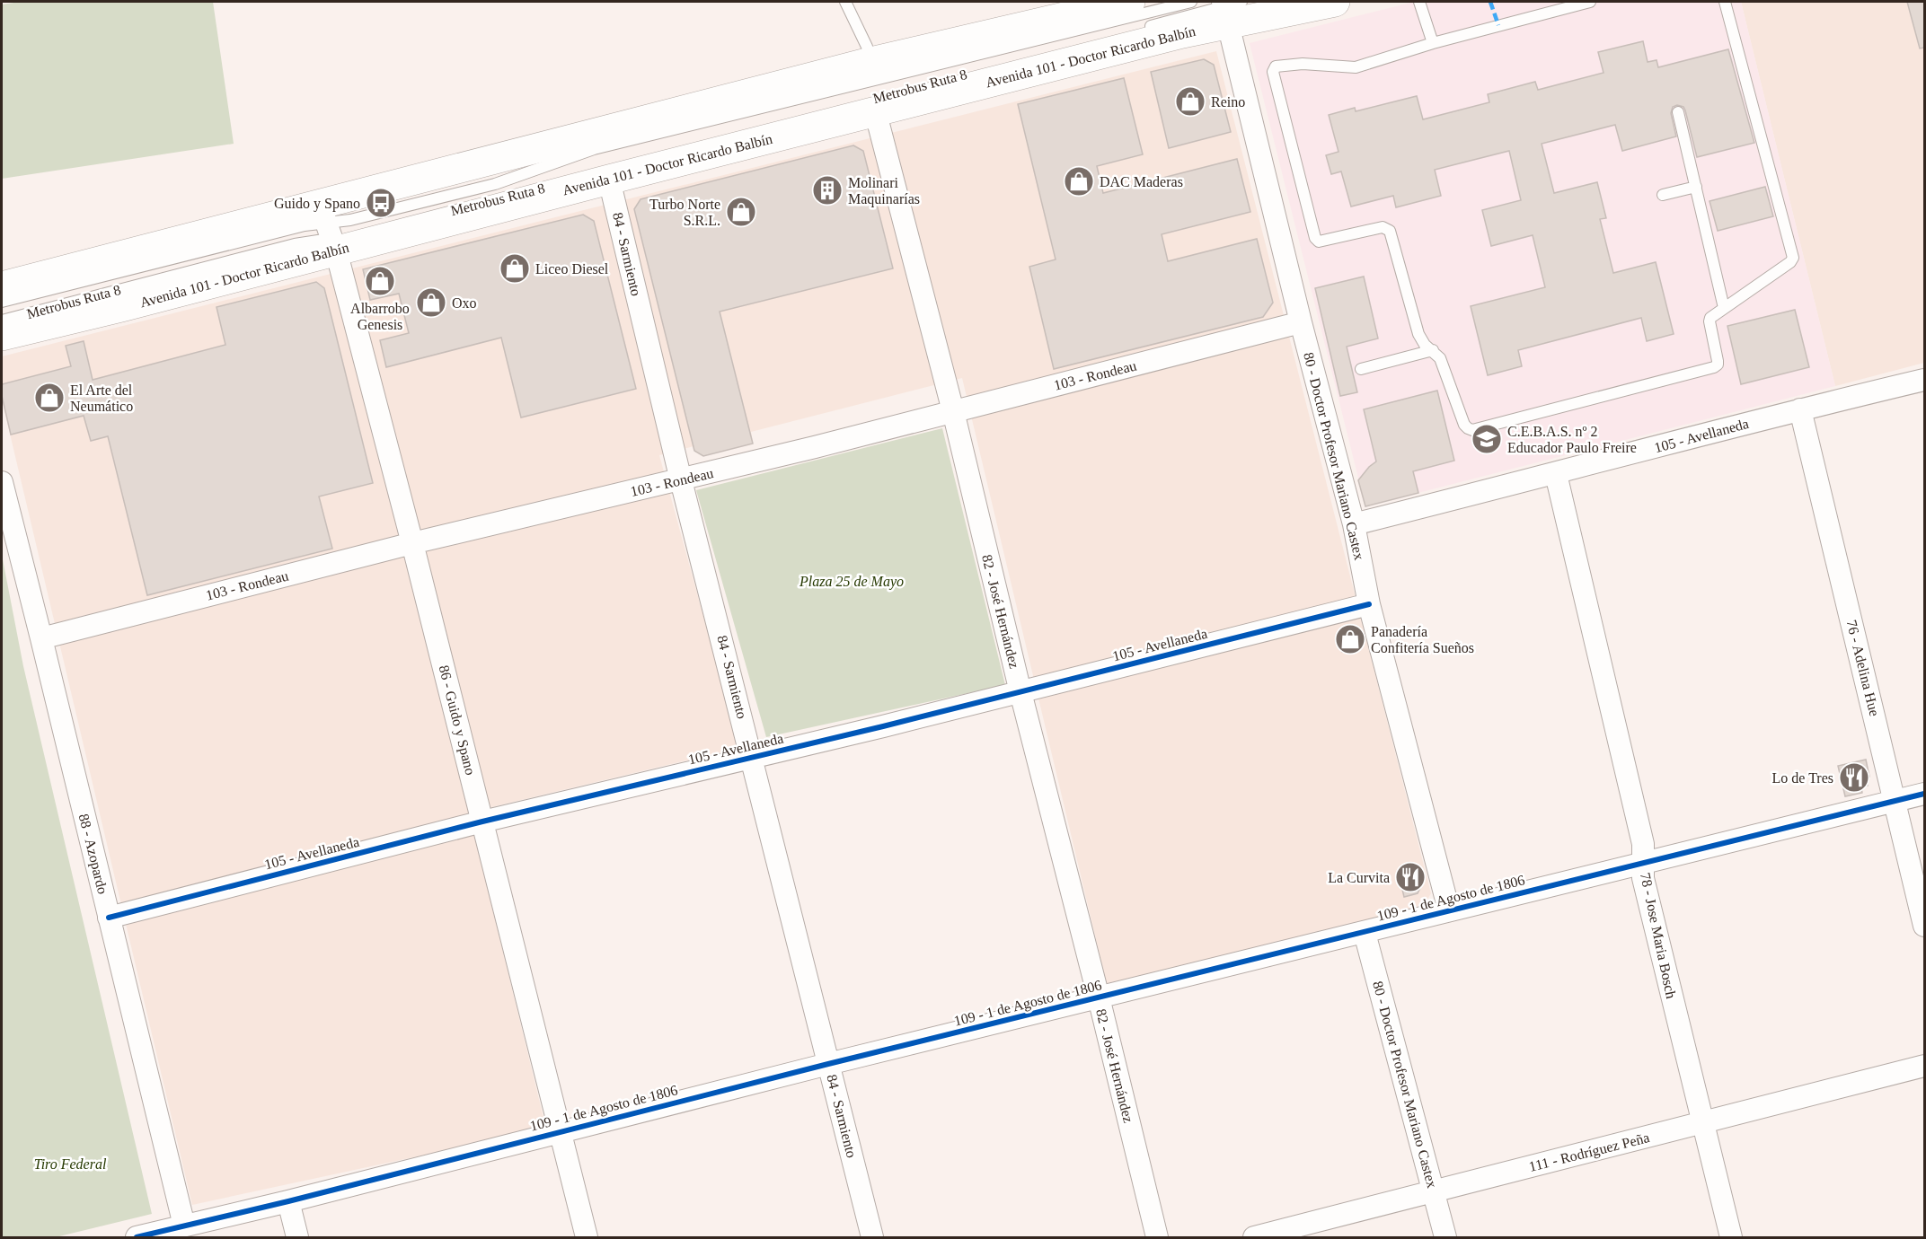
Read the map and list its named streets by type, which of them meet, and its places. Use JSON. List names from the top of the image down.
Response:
{
  "streets": {
    "main road": ["Avenida 101 - Doctor Ricardo Balbín"],
    "street": [
      "84 - Sarmiento",
      "103 - Rondeau",
      "105 - Avellaneda",
      "80 - Doctor Profesor Mariano Castex",
      "82 - José Hernández",
      "76 - Adelina Hue",
      "86 - Guido y Spano",
      "88 - Azopardo",
      "109 - 1 de Agosto de 1806",
      "78 - Jose Maria Bosch",
      "111 - Rodríguez Peña"
    ],
    "lane": ["Metrobus Ruta 8"]
  },
  "crossings": [
    ["Avenida 101 - Doctor Ricardo Balbín", "Metrobus Ruta 8"],
    ["Avenida 101 - Doctor Ricardo Balbín", "84 - Sarmiento"],
    ["Avenida 101 - Doctor Ricardo Balbín", "80 - Doctor Profesor Mariano Castex"],
    ["Avenida 101 - Doctor Ricardo Balbín", "82 - José Hernández"],
    ["Avenida 101 - Doctor Ricardo Balbín", "86 - Guido y Spano"],
    ["Metrobus Ruta 8", "86 - Guido y Spano"],
    ["84 - Sarmiento", "103 - Rondeau"],
    ["84 - Sarmiento", "105 - Avellaneda"],
    ["84 - Sarmiento", "109 - 1 de Agosto de 1806"],
    ["103 - Rondeau", "80 - Doctor Profesor Mariano Castex"],
    ["103 - Rondeau", "82 - José Hernández"],
    ["103 - Rondeau", "86 - Guido y Spano"],
    ["103 - Rondeau", "88 - Azopardo"],
    ["105 - Avellaneda", "80 - Doctor Profesor Mariano Castex"],
    ["105 - Avellaneda", "82 - José Hernández"],
    ["105 - Avellaneda", "76 - Adelina Hue"],
    ["105 - Avellaneda", "86 - Guido y Spano"],
    ["105 - Avellaneda", "88 - Azopardo"],
    ["105 - Avellaneda", "78 - Jose Maria Bosch"],
    ["80 - Doctor Profesor Mariano Castex", "109 - 1 de Agosto de 1806"],
    ["80 - Doctor Profesor Mariano Castex", "111 - Rodríguez Peña"],
    ["82 - José Hernández", "109 - 1 de Agosto de 1806"],
    ["76 - Adelina Hue", "109 - 1 de Agosto de 1806"],
    ["86 - Guido y Spano", "109 - 1 de Agosto de 1806"],
    ["88 - Azopardo", "109 - 1 de Agosto de 1806"],
    ["109 - 1 de Agosto de 1806", "78 - Jose Maria Bosch"],
    ["78 - Jose Maria Bosch", "111 - Rodríguez Peña"]
  ],
  "parks": ["Plaza 25 de Mayo", "Tiro Federal"],
  "places": {
    "shop": [
      "Reino",
      "DAC Maderas",
      "Turbo Norte S.R.L.",
      "Liceo Diesel",
      "Albarrobo Genesis",
      "Oxo",
      "El Arte del Neumático",
      "Panadería Confitería Sueños"
    ],
    "building": ["Molinari Maquinarías"],
    "bus stop": ["Guido y Spano"],
    "school or university": ["C.E.B.A.S. nº 2 Educador Paulo Freire"],
    "restaurant": ["Lo de Tres", "La Curvita"]
  }
}
